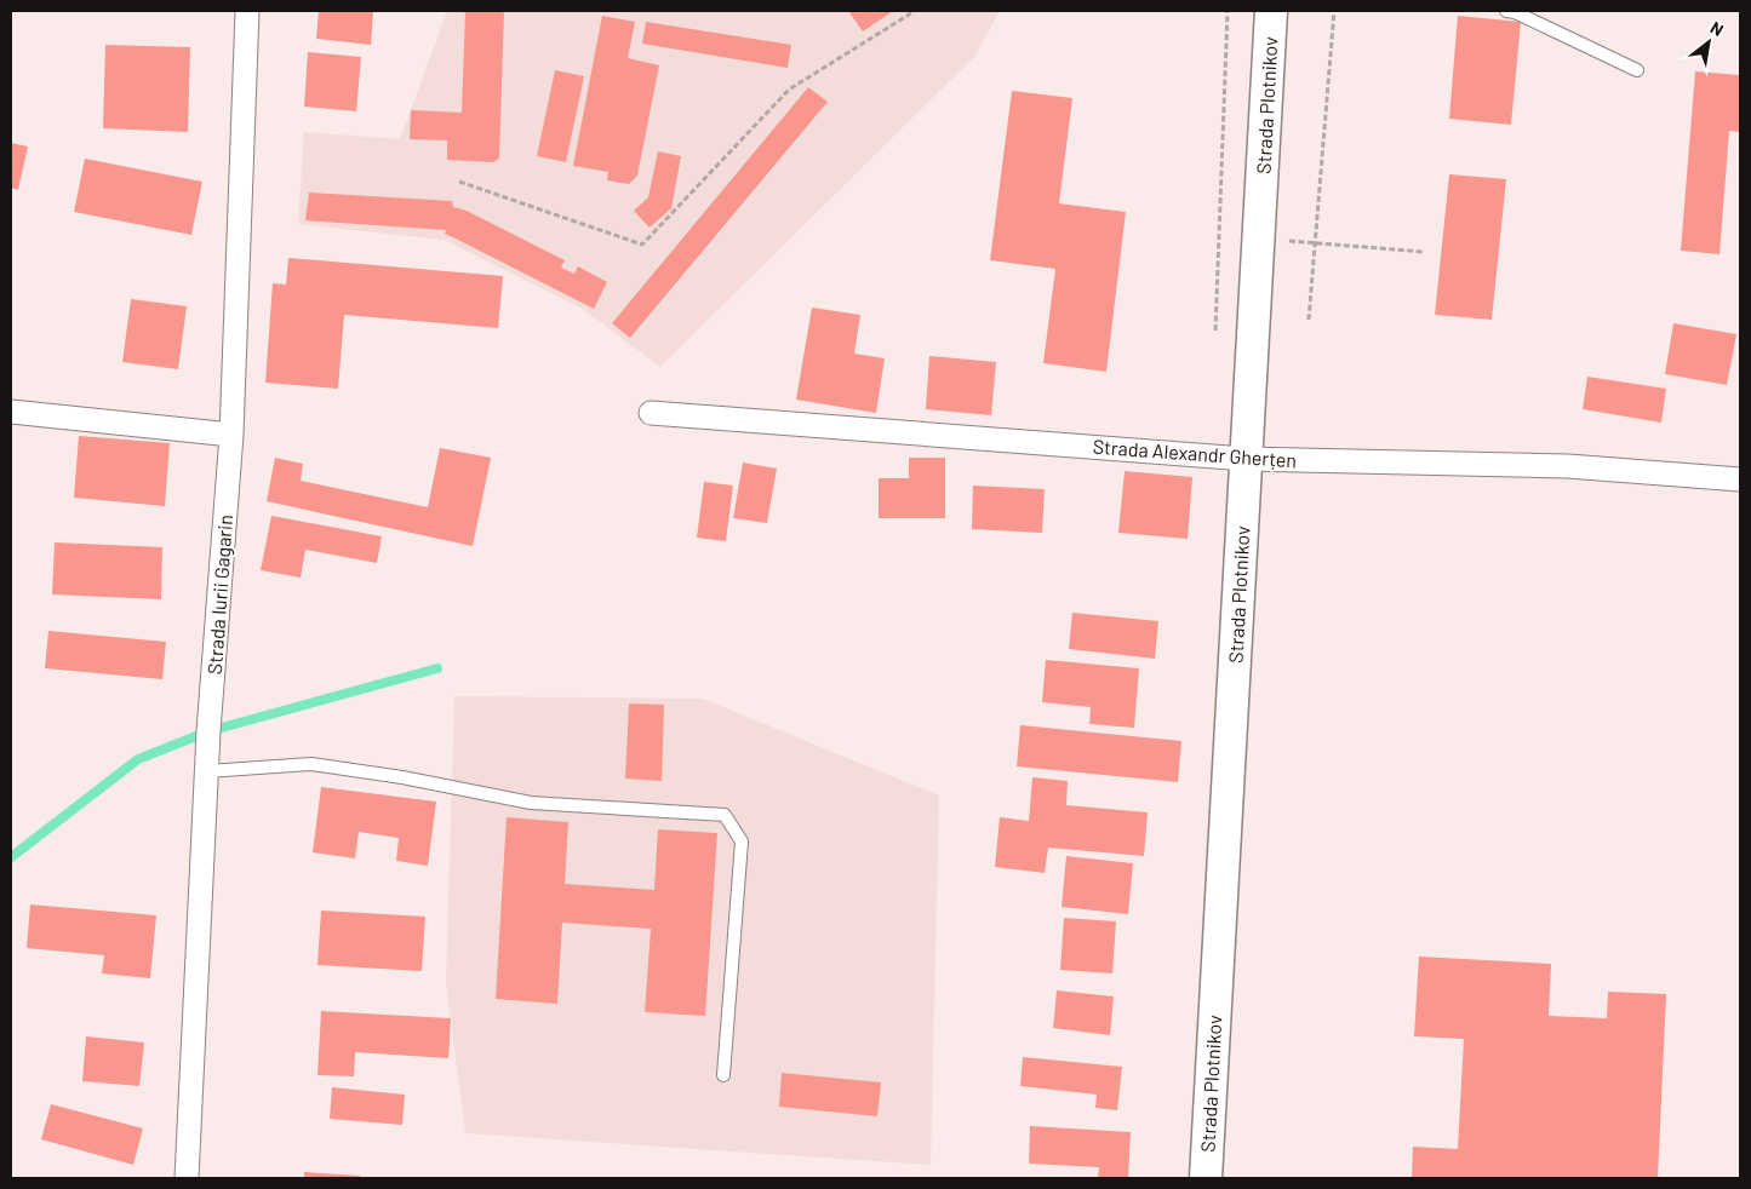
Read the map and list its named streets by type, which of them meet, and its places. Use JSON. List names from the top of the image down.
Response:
{
  "streets": {
    "main road": ["Strada Plotnikov"],
    "street": ["Strada Alexandr Gherțen", "Strada Iurii Gagarin"]
  },
  "crossings": [
    ["Strada Plotnikov", "Strada Alexandr Gherțen"]
  ],
  "north": "top right"
}
